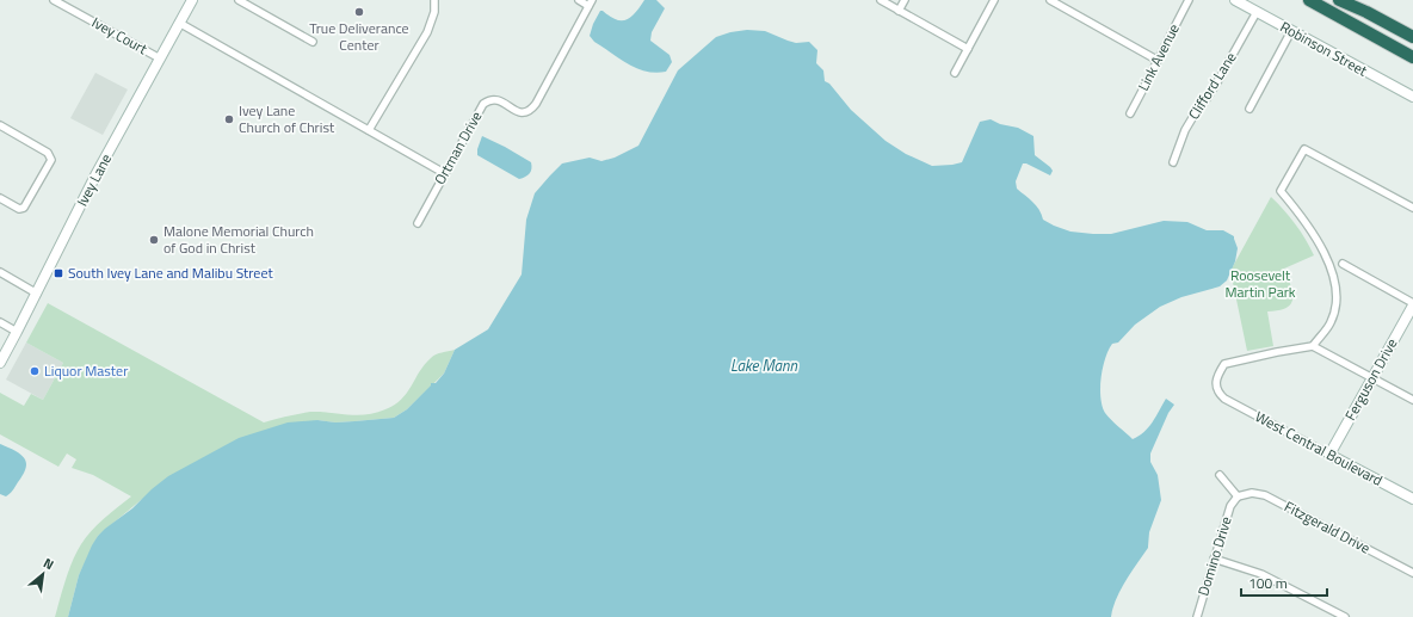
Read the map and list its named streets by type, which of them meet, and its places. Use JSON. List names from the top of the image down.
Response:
{
  "streets": {
    "street": [
      "Ivey Court",
      "Robinson Street",
      "Link Avenue",
      "Clifford Lane",
      "Ortman Drive",
      "Ivey Lane",
      "Ferguson Drive",
      "West Central Boulevard",
      "Fitzgerald Drive",
      "Domino Drive"
    ]
  },
  "crossings": [
    ["Ivey Court", "Ivey Lane"],
    ["Robinson Street", "Clifford Lane"],
    ["Ferguson Drive", "West Central Boulevard"],
    ["Fitzgerald Drive", "Domino Drive"]
  ],
  "water": ["Lake Mann"],
  "parks": ["Roosevelt Martin Park"],
  "places": {
    "other": [
      "True Deliverance Center",
      "Ivey Lane Church of Christ",
      "Malone Memorial Church of God in Christ",
      "Liquor Master"
    ],
    "transit": ["South Ivey Lane and Malibu Street"]
  },
  "scale_bar": "100 m",
  "north": "top right"
}
